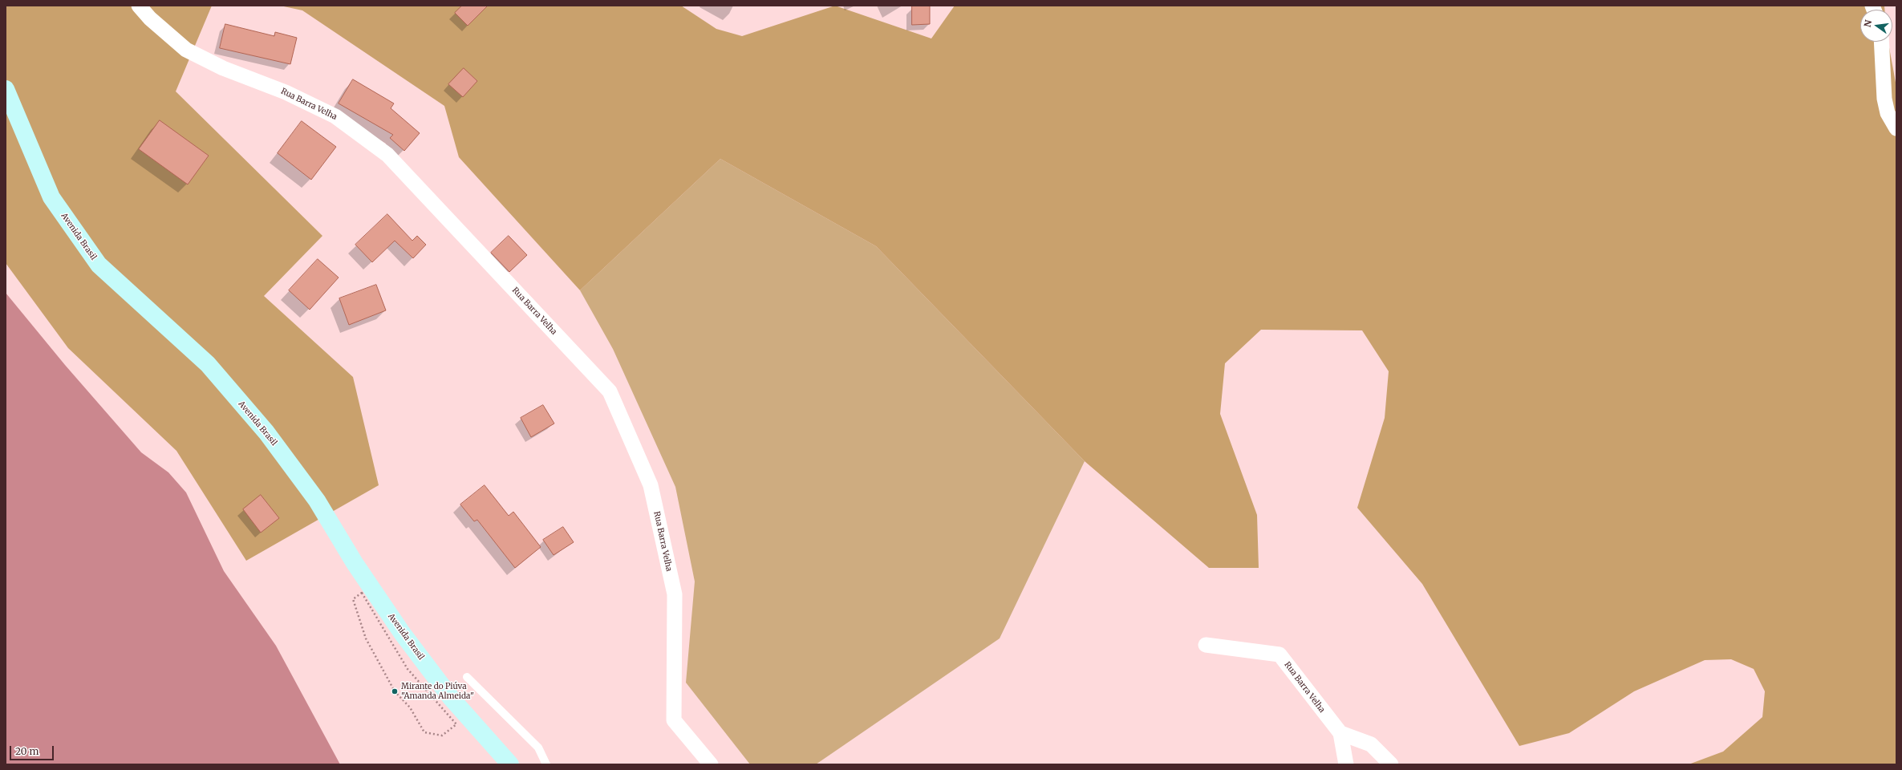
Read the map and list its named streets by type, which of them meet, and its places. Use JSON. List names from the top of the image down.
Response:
{
  "streets": {
    "main road": ["Avenida Brasil"],
    "street": ["Rua Barra Velha"]
  },
  "places": ["Mirante do Piúva \"Amanda Almeida\""],
  "scale_bar": "20 m",
  "north": "left"
}
